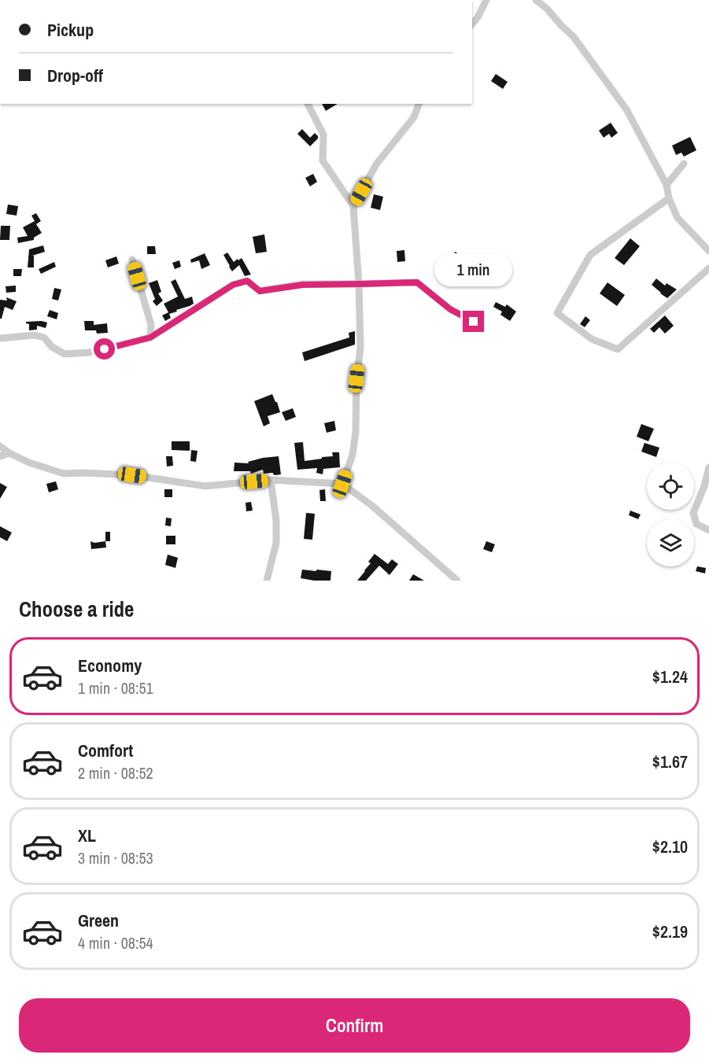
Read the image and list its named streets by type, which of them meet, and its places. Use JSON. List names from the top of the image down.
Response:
{
  "page": {
    "banner": ["Pickup", "Drop-off"],
    "bubble": "1 min",
    "heading": "Choose a ride",
    "list": [
      {
        "name": "Economy",
        "note": "1 min · 08:51",
        "value": "$1.24"
      },
      {
        "name": "Comfort",
        "note": "2 min · 08:52",
        "value": "$1.67"
      },
      {
        "name": "XL",
        "note": "3 min · 08:53",
        "value": "$2.10"
      },
      {
        "name": "Green",
        "note": "4 min · 08:54",
        "value": "$2.19"
      }
    ],
    "buttons": "Confirm"
  }
}
